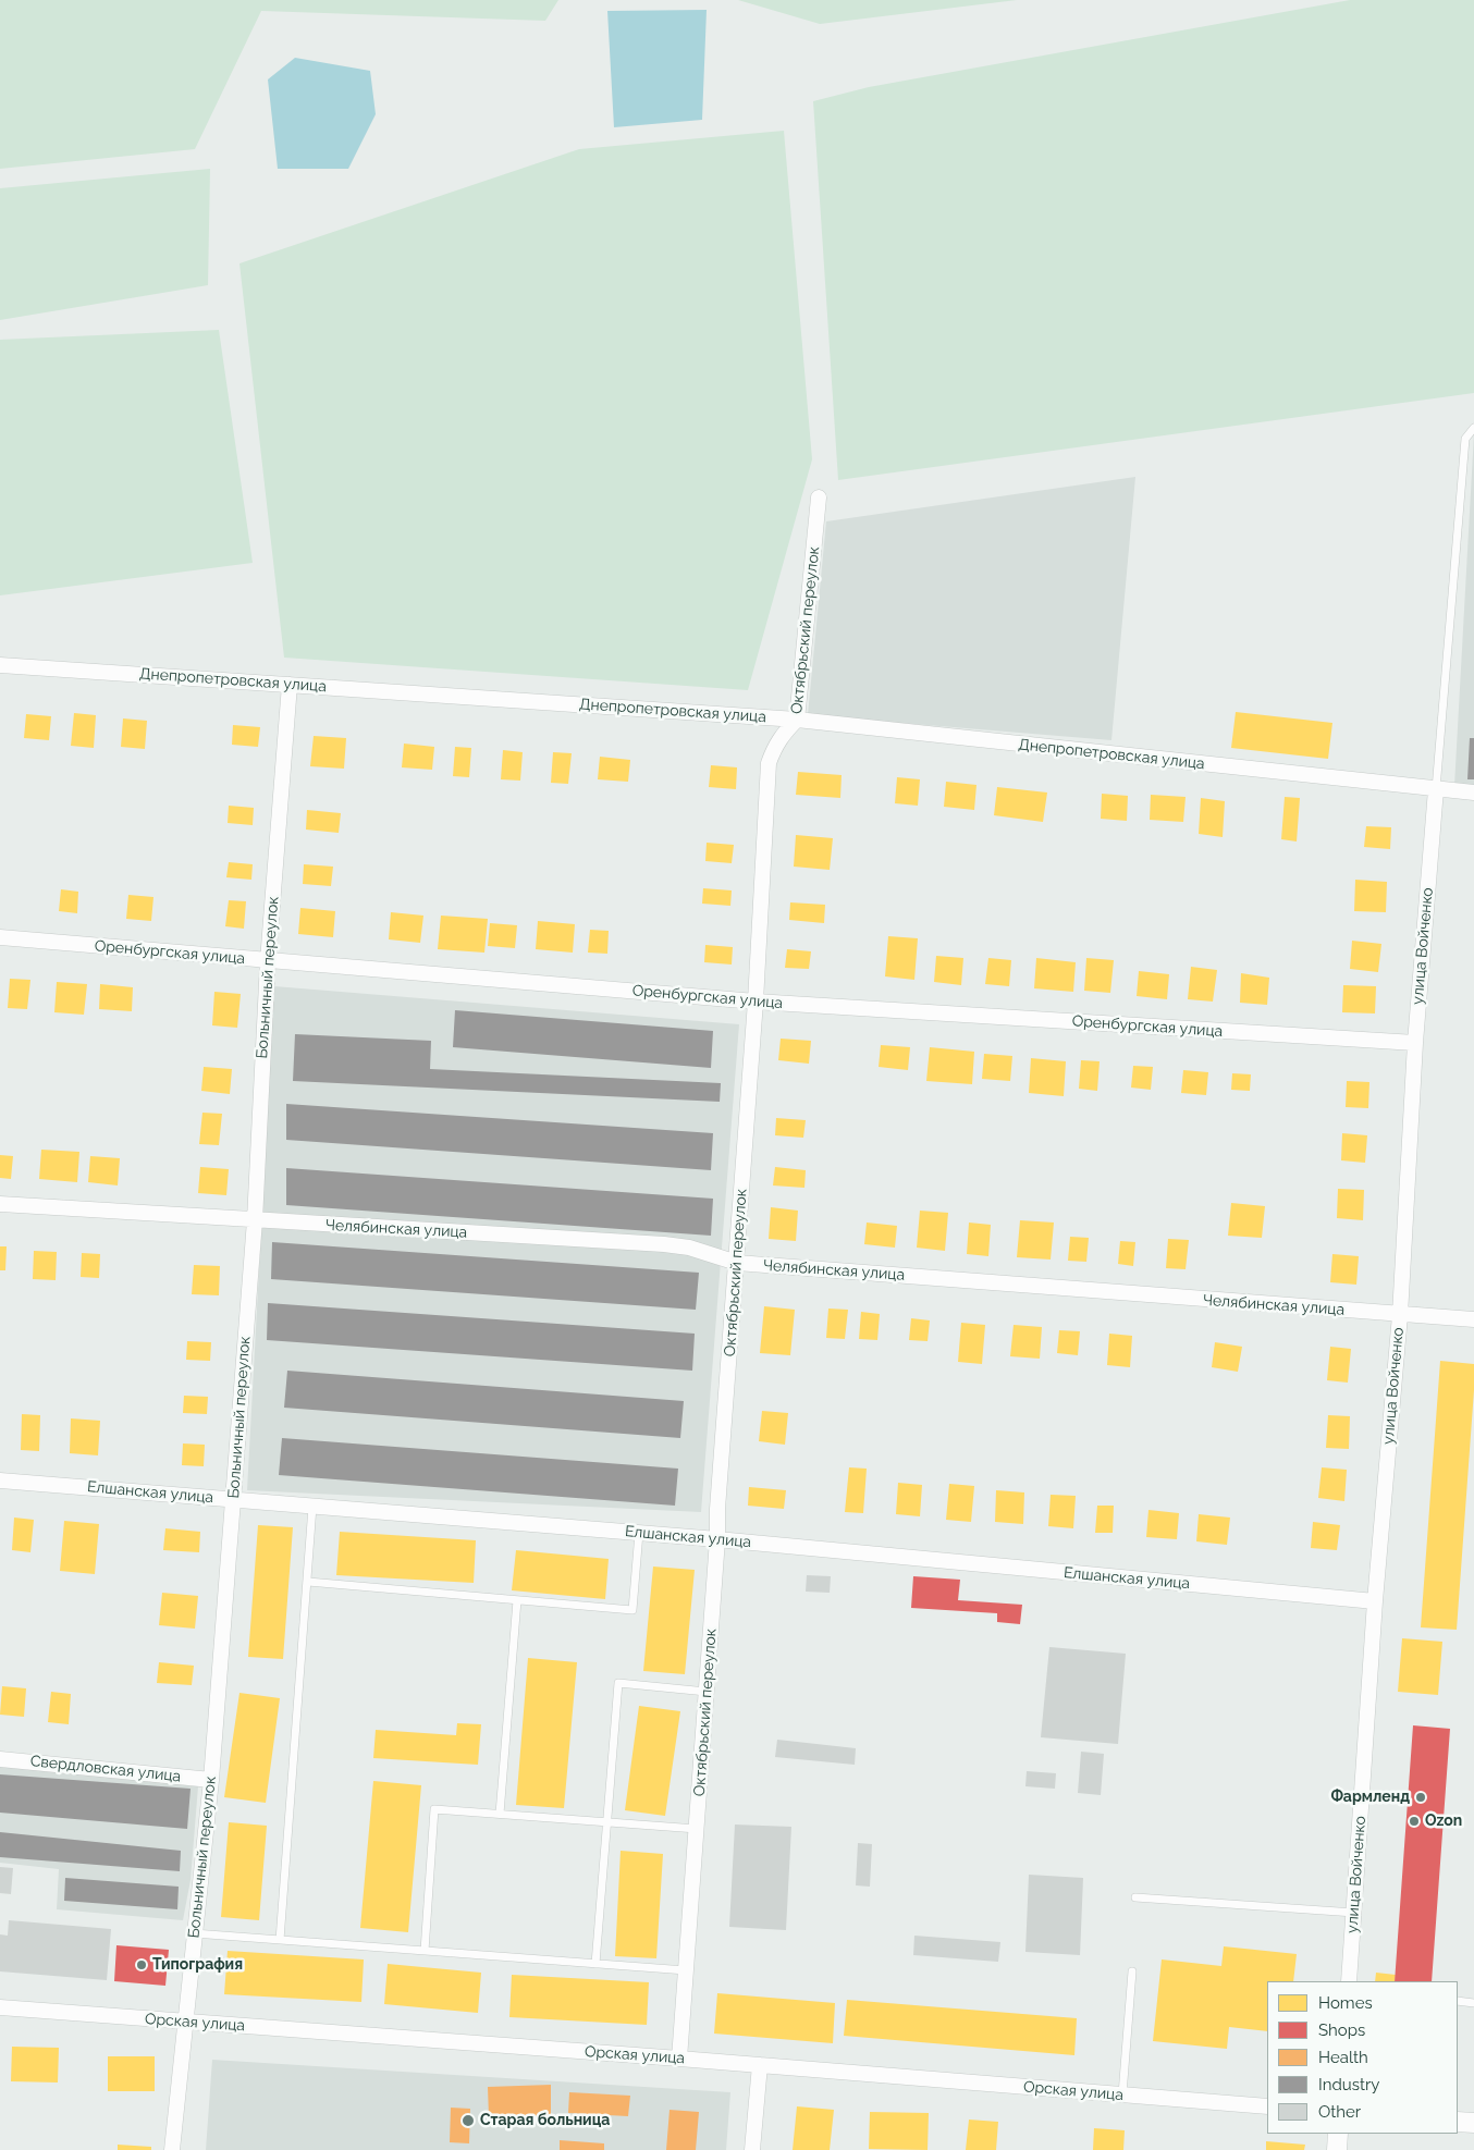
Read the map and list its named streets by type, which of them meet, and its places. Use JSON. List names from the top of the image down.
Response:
{
  "streets": {
    "street": [
      "Октябрьский переулок",
      "Днепропетровская улица",
      "улица Войченко",
      "Оренбургская улица",
      "Больничный переулок",
      "Челябинская улица",
      "Елшанская улица",
      "Свердловская улица",
      "Орская улица"
    ]
  },
  "crossings": [
    ["Октябрьский переулок", "Днепропетровская улица"],
    ["Октябрьский переулок", "Оренбургская улица"],
    ["Октябрьский переулок", "Челябинская улица"],
    ["Октябрьский переулок", "Елшанская улица"],
    ["Октябрьский переулок", "Орская улица"],
    ["Днепропетровская улица", "улица Войченко"],
    ["Днепропетровская улица", "Больничный переулок"],
    ["улица Войченко", "Оренбургская улица"],
    ["улица Войченко", "Челябинская улица"],
    ["улица Войченко", "Елшанская улица"],
    ["Оренбургская улица", "Больничный переулок"],
    ["Больничный переулок", "Челябинская улица"],
    ["Больничный переулок", "Елшанская улица"],
    ["Больничный переулок", "Свердловская улица"],
    ["Больничный переулок", "Орская улица"]
  ],
  "places": [
    "Фармленд",
    "Ozon",
    "Типография",
    "Старая больница"
  ],
  "legend": [
    "Homes",
    "Shops",
    "Health",
    "Industry",
    "Other"
  ]
}
